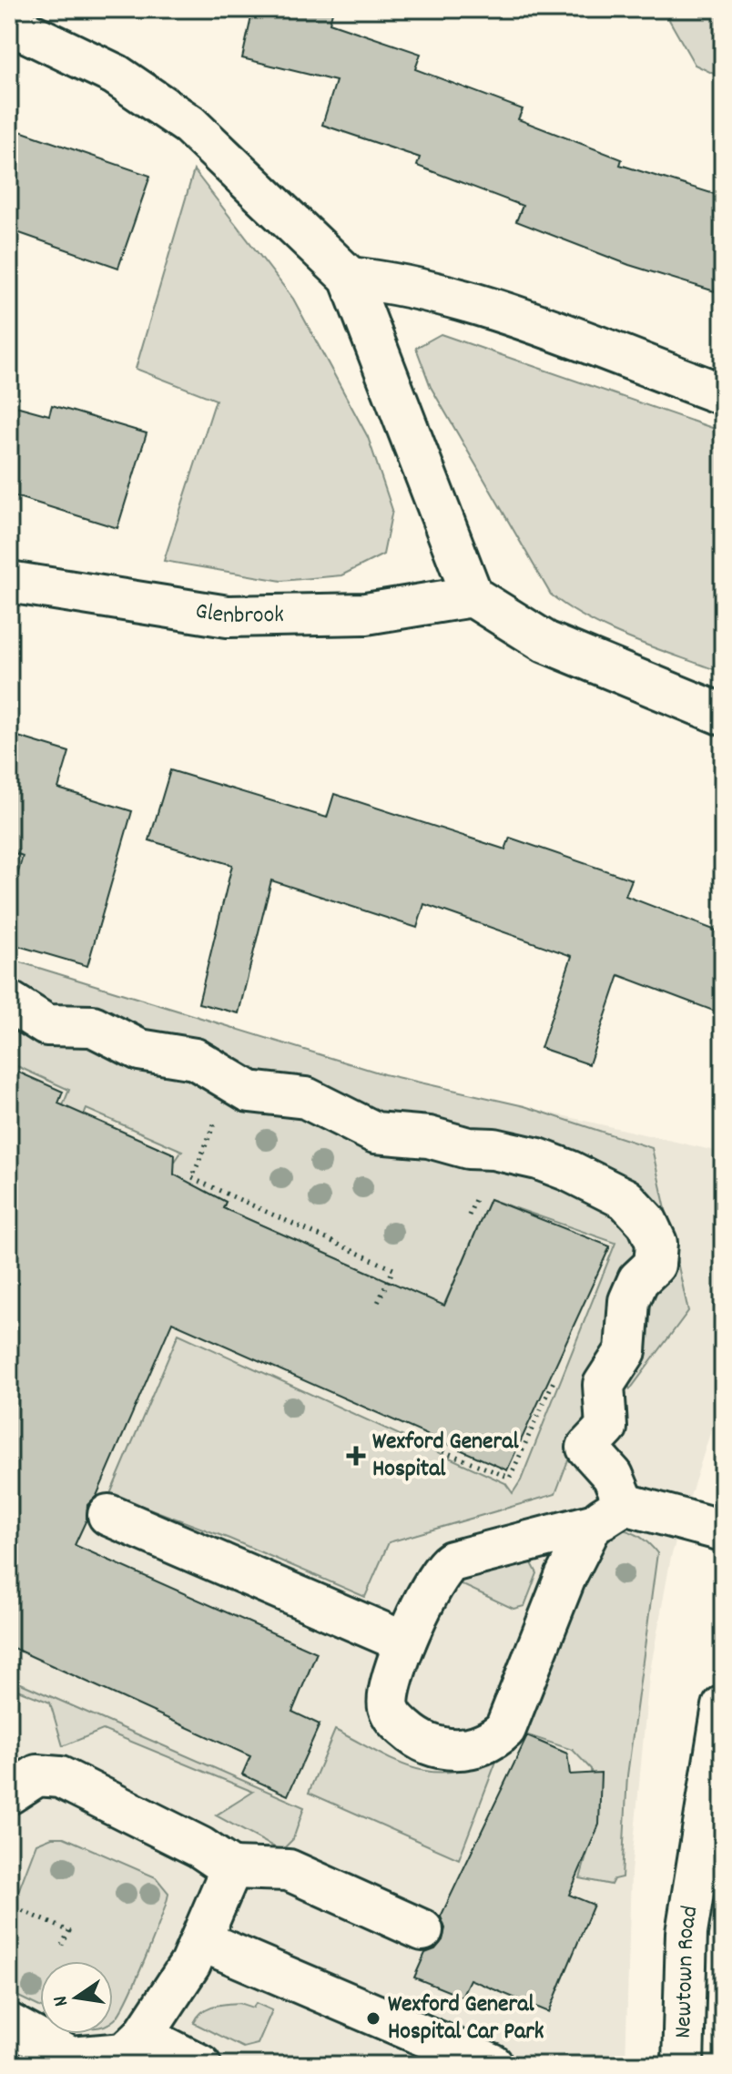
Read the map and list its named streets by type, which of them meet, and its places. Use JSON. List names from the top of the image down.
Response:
{
  "streets": {
    "street": ["Glenbrook", "Newtown Road"]
  },
  "places": {
    "health": ["Wexford General Hospital"],
    "other": ["Wexford General Hospital Car Park"]
  },
  "north": "left"
}
